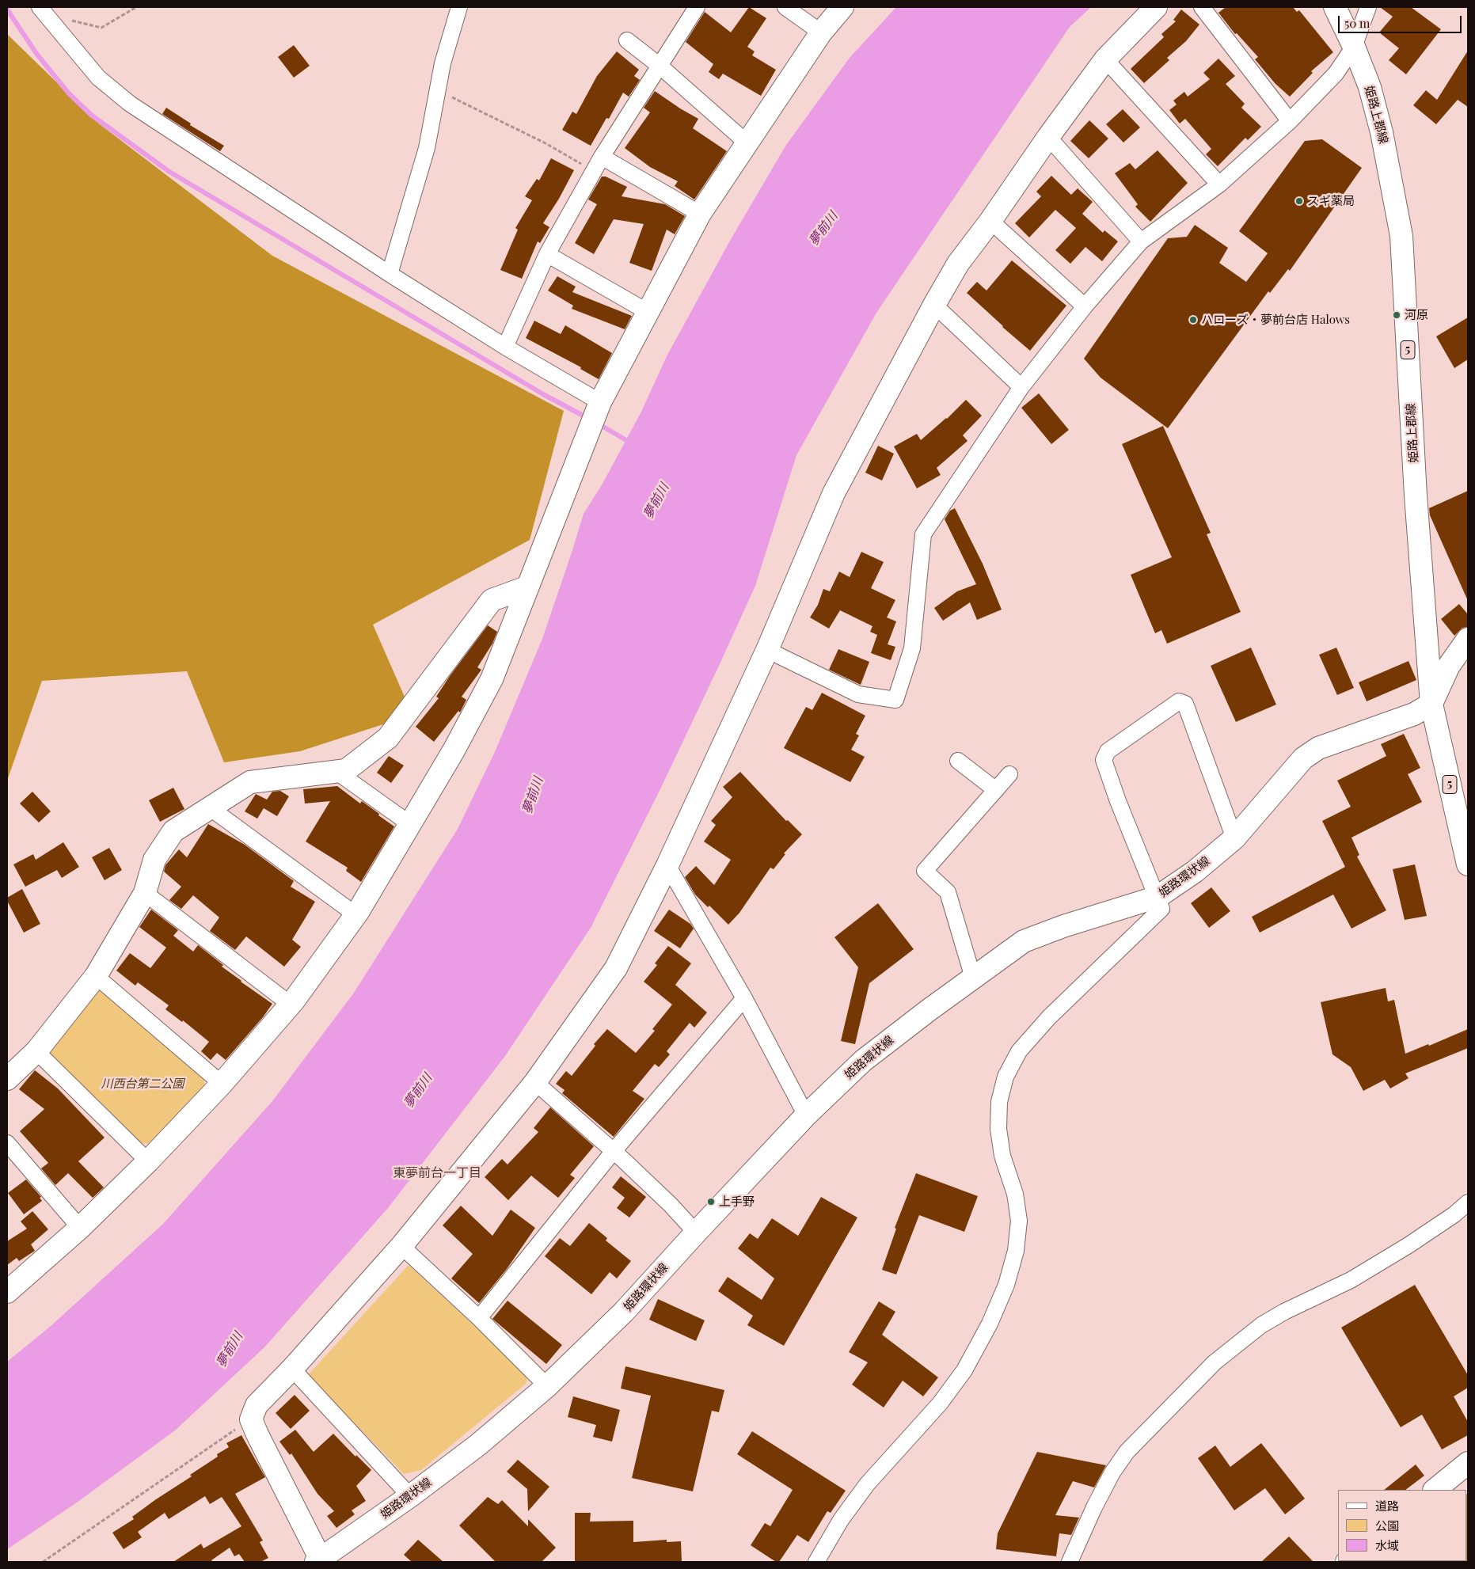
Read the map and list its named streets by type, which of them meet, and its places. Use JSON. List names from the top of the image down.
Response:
{
  "streets": {
    "street": ["姫路上郡線", "5", "姫路環状線"]
  },
  "crossings": [
    ["姫路上郡線", "姫路環状線"]
  ],
  "districts": ["東夢前台一丁目"],
  "water": ["夢前川"],
  "parks": ["川西台第二公園"],
  "places": [
    "スギ薬局",
    "河原",
    "ハローズ・夢前台店 Halows",
    "上手野"
  ],
  "legend": ["道路", "公園", "水域"],
  "scale_bar": "50 m"
}
